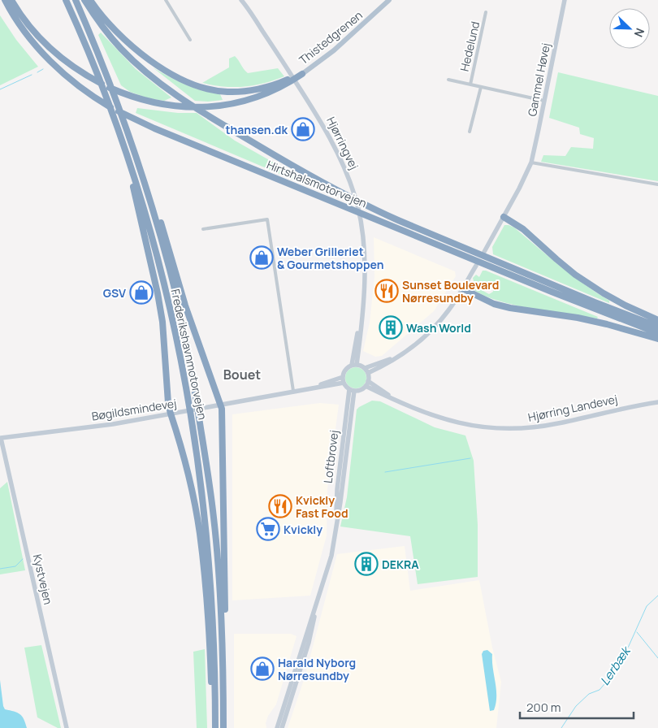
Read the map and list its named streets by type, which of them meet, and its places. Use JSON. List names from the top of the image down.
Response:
{
  "streets": {
    "highway": ["Hirtshalsmotorvejen", "Frederikshavnmotorvejen"],
    "main road": [
      "Thistedgrenen",
      "Gammel Høvej",
      "Hjørringvej",
      "Hjørring Landevej",
      "Bøgildsmindevej",
      "Loftbrovej",
      "Kystvejen"
    ],
    "street": ["Hedelund"]
  },
  "crossings": [
    ["Hedelund", "Gammel Høvej"],
    ["Hjørringvej", "Hjørring Landevej"],
    ["Hjørringvej", "Bøgildsmindevej"],
    ["Hjørringvej", "Loftbrovej"],
    ["Hjørring Landevej", "Bøgildsmindevej"],
    ["Hjørring Landevej", "Loftbrovej"],
    ["Bøgildsmindevej", "Loftbrovej"],
    ["Bøgildsmindevej", "Kystvejen"]
  ],
  "districts": ["Bouet"],
  "water": ["Lerbæk"],
  "places": {
    "shop": [
      "thansen.dk",
      "Weber Grilleriet & Gourmetshoppen",
      "GSV",
      "Harald Nyborg Nørresundby"
    ],
    "restaurant": ["Sunset Boulevard Nørresundby", "Kvickly Fast Food"],
    "building": ["Wash World", "DEKRA"],
    "supermarket": ["Kvickly"]
  },
  "scale_bar": "200 m",
  "north": "bottom right"
}
